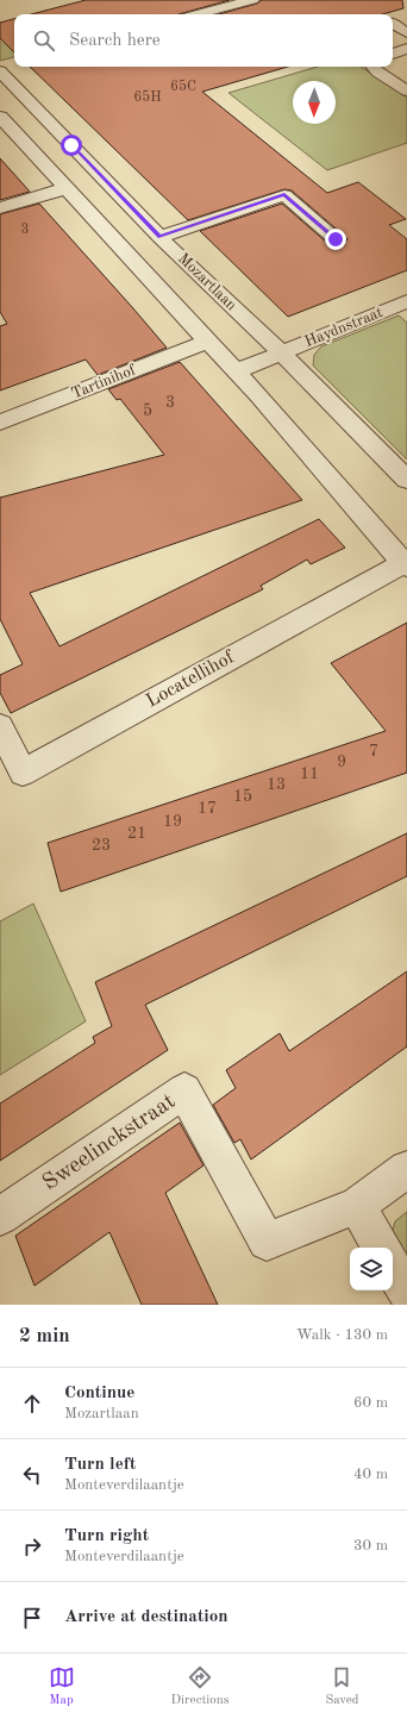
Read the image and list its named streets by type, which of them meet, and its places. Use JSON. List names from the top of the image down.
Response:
{
  "streets": {
    "street": [
      "Mozartlaan",
      "Haydnstraat",
      "Tartinihof",
      "Locatellihof",
      "Sweelinckstraat"
    ]
  },
  "crossings": [
    ["Mozartlaan", "Haydnstraat"],
    ["Mozartlaan", "Tartinihof"],
    ["Mozartlaan", "Locatellihof"]
  ],
  "house_numbers": [
    "65C",
    "65H",
    "3",
    "3",
    "5",
    "7",
    "9",
    "11",
    "13",
    "15",
    "17",
    "19",
    "21",
    "23"
  ],
  "north": "bottom",
  "page": {
    "search": "Search here",
    "heading": ["2 min", "Walk · 130 m"],
    "list": [
      ["Continue", "Mozartlaan", "60 m"],
      ["Turn left", "Monteverdilaantje", "40 m"],
      ["Turn right", "Monteverdilaantje", "30 m"],
      "Arrive at destination"
    ],
    "nav": ["Map", "Directions", "Saved"]
  }
}
